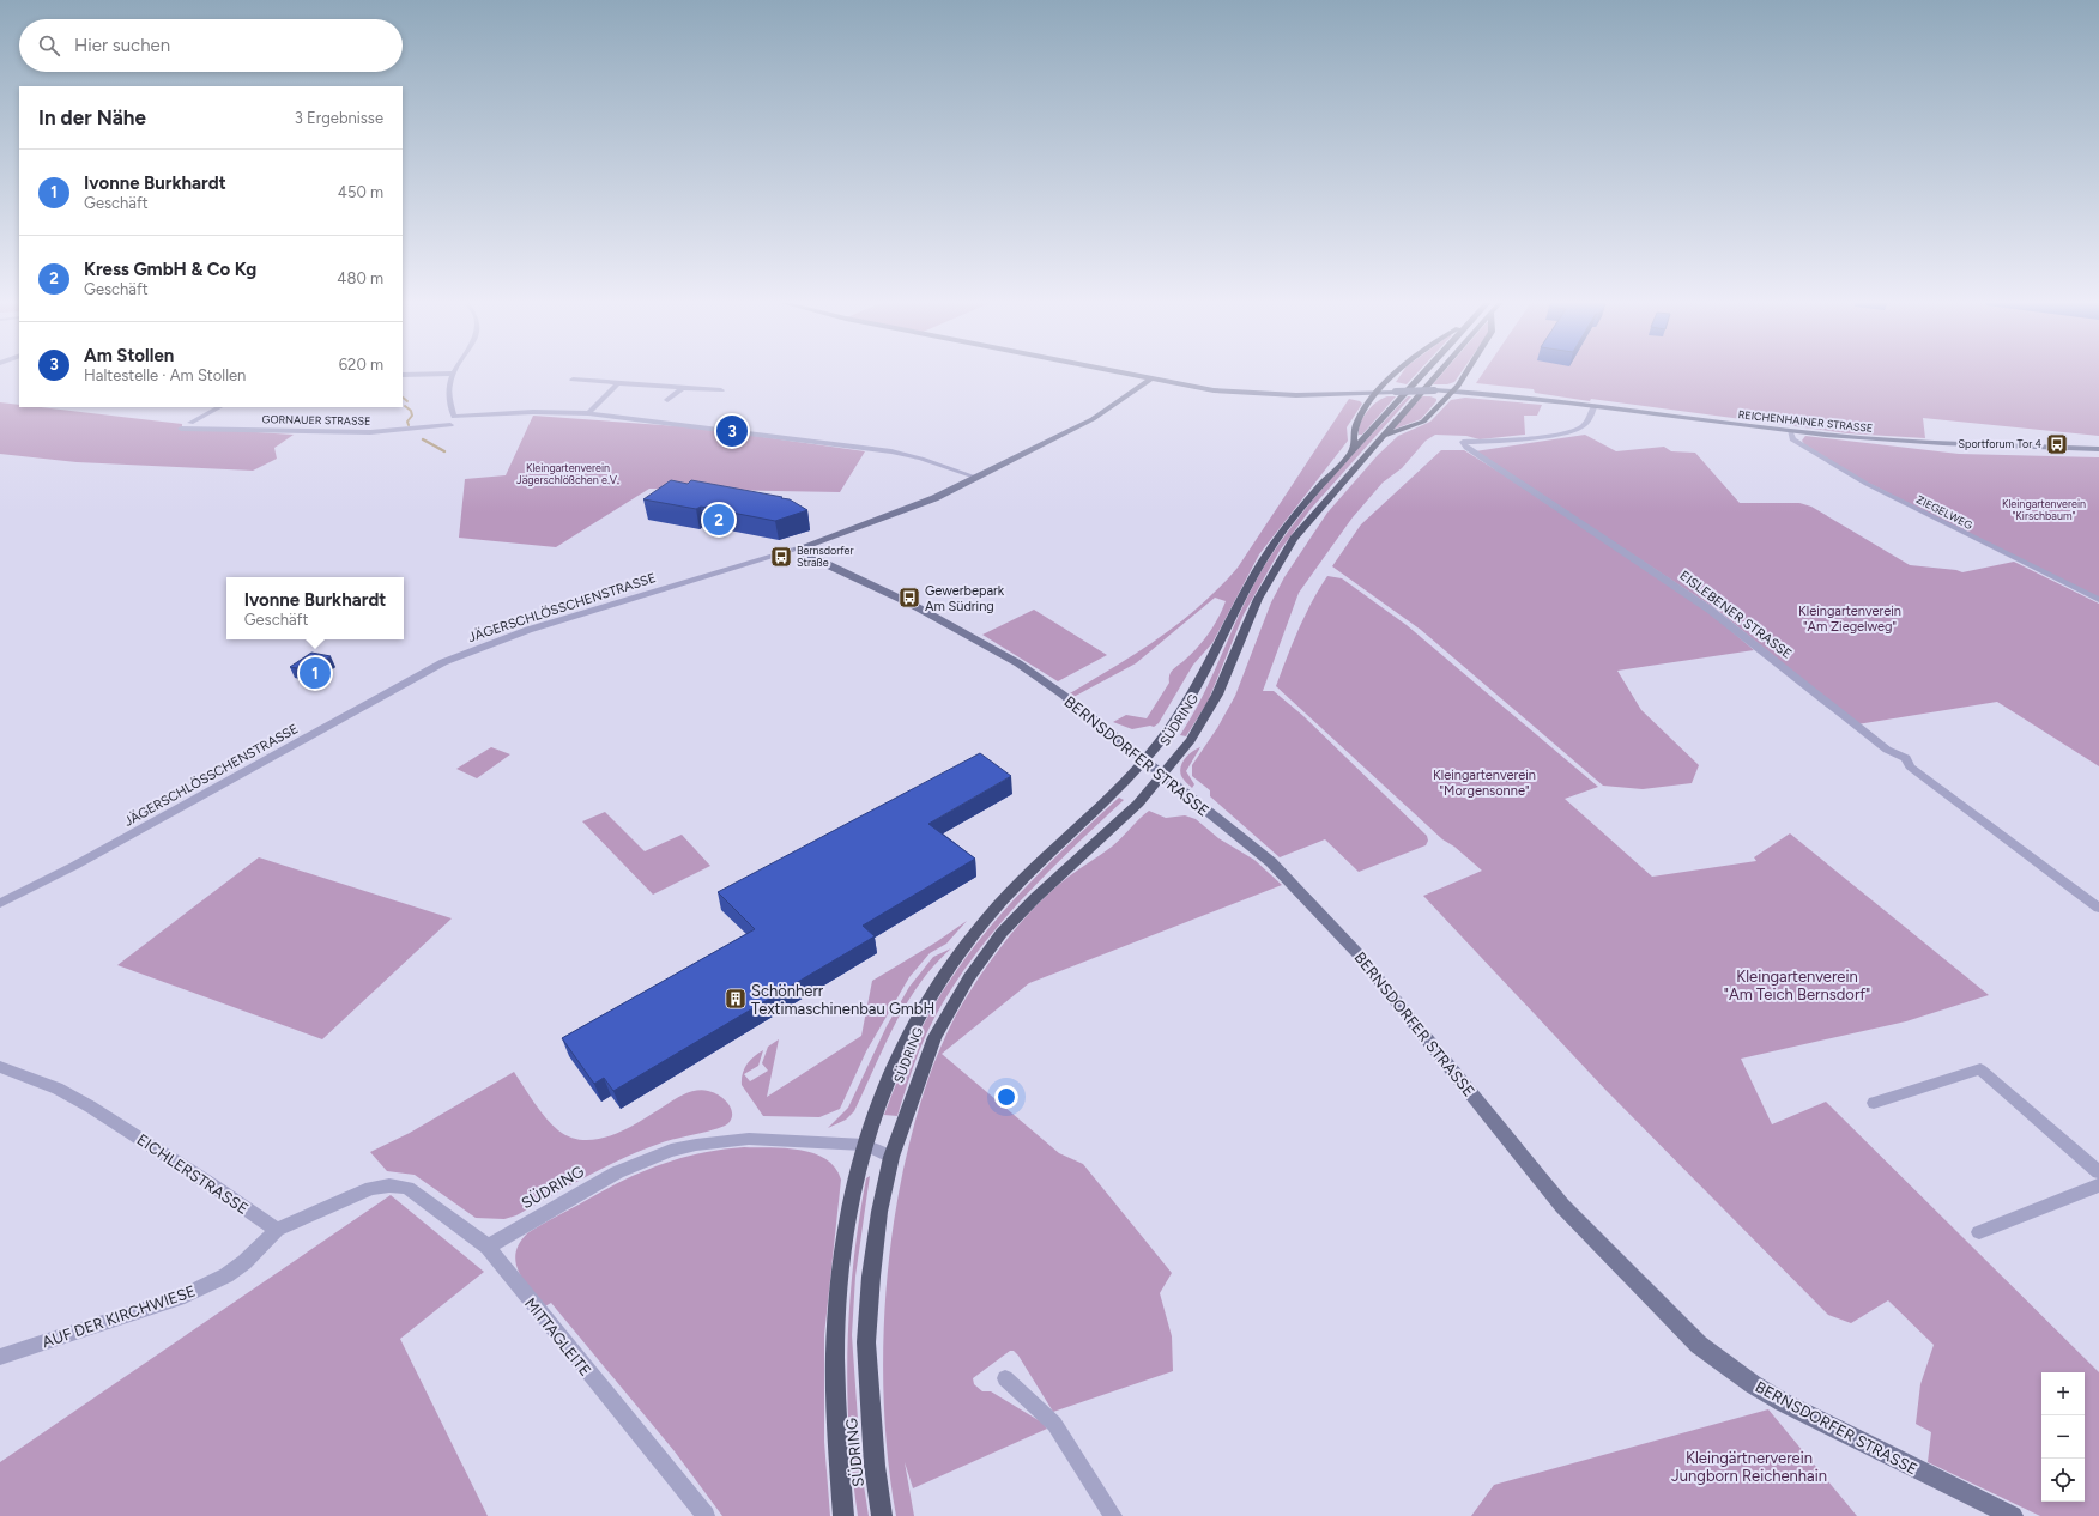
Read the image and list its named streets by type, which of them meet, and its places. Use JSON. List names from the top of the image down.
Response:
{
  "streets": {
    "main road": [
      "REICHENHAINER STRASSE",
      "JÄGERSCHLÖSSCHENSTRASSE",
      "SÜDRING",
      "BERNSDORFER STRASSE"
    ],
    "street": [
      "GORNAUER STRASSE",
      "ZIEGELWEG",
      "EISLEBENER STRASSE",
      "EICHLERSTRASSE",
      "AUF DER KIRCHWIESE",
      "MITTAGLEITE"
    ]
  },
  "crossings": [
    ["REICHENHAINER STRASSE", "ZIEGELWEG"],
    ["REICHENHAINER STRASSE", "JÄGERSCHLÖSSCHENSTRASSE"],
    ["REICHENHAINER STRASSE", "EISLEBENER STRASSE"],
    ["JÄGERSCHLÖSSCHENSTRASSE", "BERNSDORFER STRASSE"],
    ["SÜDRING", "BERNSDORFER STRASSE"],
    ["SÜDRING", "MITTAGLEITE"],
    ["EICHLERSTRASSE", "AUF DER KIRCHWIESE"],
    ["EICHLERSTRASSE", "MITTAGLEITE"],
    ["AUF DER KIRCHWIESE", "MITTAGLEITE"]
  ],
  "parks": [
    "Kleingartenverein Jägerschlößchen e.V.",
    "Kleingartenverein \"Kirschbaum\"",
    "Kleingartenverein \"Am Ziegelweg\"",
    "Kleingartenverein \"Morgensonne\"",
    "Kleingartenverein \"Am Teich Bernsdorf\"",
    "Kleingärtnerverein Jungborn Reichenhain"
  ],
  "places": {
    "bus stop": ["Sportforum Tor 4", "Bernsdorfer Straße", "Gewerbepark Am Südring"],
    "building": ["Schönherr Textimaschinenbau GmbH"]
  },
  "page": {
    "search": "Hier suchen",
    "heading": ["In der Nähe", "3 Ergebnisse"],
    "list": [
      {
        "mark": "1",
        "name": "Ivonne Burkhardt",
        "note": "Geschäft",
        "value": "450 m"
      },
      {
        "mark": "2",
        "name": "Kress GmbH & Co Kg",
        "note": "Geschäft",
        "value": "480 m"
      },
      {
        "mark": "3",
        "name": "Am Stollen",
        "note": "Haltestelle · Am Stollen",
        "value": "620 m"
      }
    ],
    "pins": ["3", "2", "1"],
    "popup": ["Ivonne Burkhardt", "Geschäft"],
    "map_buttons": ["+", "−"]
  }
}
